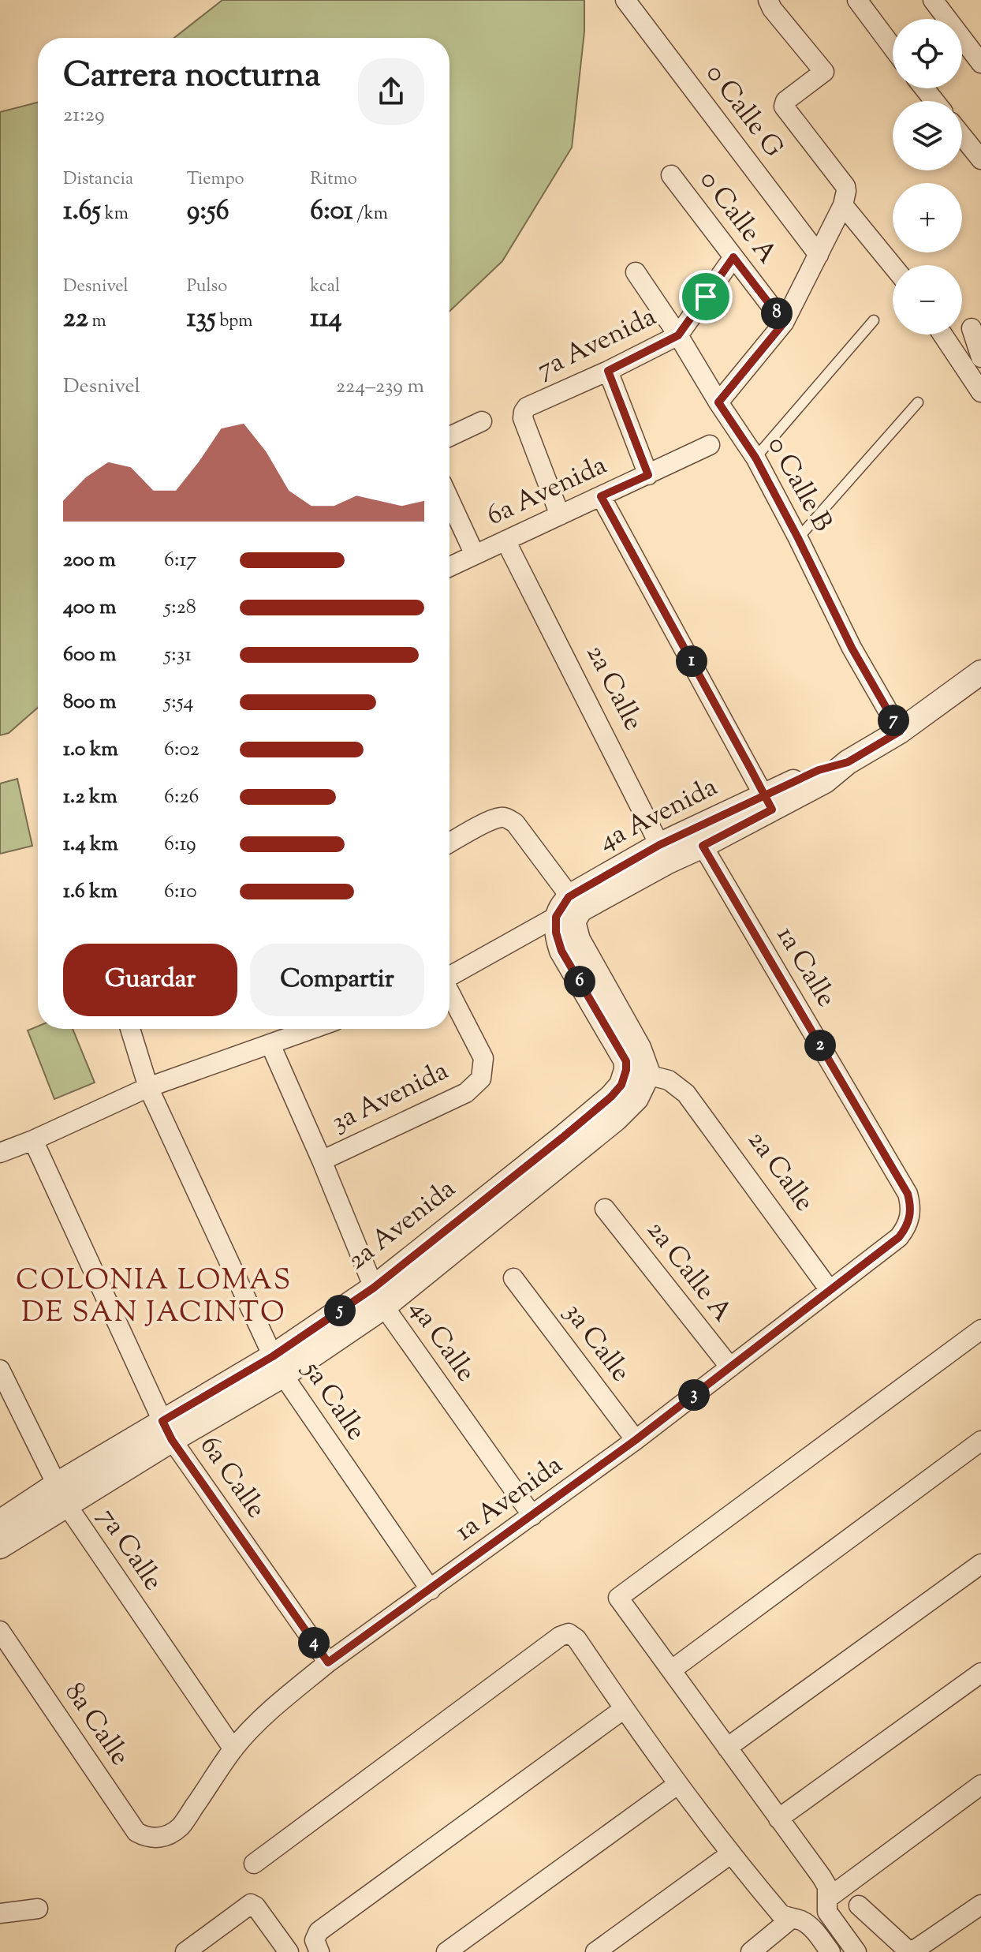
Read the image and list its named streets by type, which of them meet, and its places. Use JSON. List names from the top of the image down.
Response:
{
  "streets": {
    "street": [
      "0 Calle G",
      "0 Calle A",
      "7a Avenida",
      "0 Calle B",
      "6a Avenida",
      "2a Calle",
      "4a Avenida",
      "1a Calle",
      "3a Avenida",
      "2a Avenida",
      "2a Calle A",
      "4a Calle",
      "3a Calle",
      "5a Calle",
      "6a Calle",
      "1a Avenida",
      "7a Calle",
      "8a Calle"
    ]
  },
  "crossings": [
    ["0 Calle A", "7a Avenida"],
    ["7a Avenida", "0 Calle B"],
    ["7a Avenida", "6a Avenida"],
    ["0 Calle B", "4a Avenida"],
    ["6a Avenida", "2a Calle"],
    ["2a Calle", "4a Avenida"],
    ["2a Calle", "2a Avenida"],
    ["2a Calle", "1a Avenida"],
    ["4a Avenida", "1a Calle"],
    ["1a Calle", "1a Avenida"],
    ["3a Avenida", "4a Calle"],
    ["2a Avenida", "4a Calle"],
    ["2a Avenida", "5a Calle"],
    ["2a Avenida", "6a Calle"],
    ["2a Avenida", "7a Calle"],
    ["2a Calle A", "1a Avenida"],
    ["4a Calle", "1a Avenida"],
    ["3a Calle", "1a Avenida"],
    ["5a Calle", "1a Avenida"],
    ["6a Calle", "1a Avenida"],
    ["1a Avenida", "7a Calle"],
    ["1a Avenida", "8a Calle"]
  ],
  "districts": ["COLONIA LOMAS DE SAN JACINTO"],
  "page": {
    "map_buttons": ["+", "−"],
    "heading": ["Carrera nocturna", "21:29"],
    "stats": [
      ["Distancia", "1.65 km"],
      ["Tiempo", "9:56"],
      ["Ritmo", "6:01 /km"],
      ["Desnivel", "22 m"],
      ["Pulso", "135 bpm"],
      ["kcal", "114"]
    ],
    "pins": [
      "8",
      "1",
      "7",
      "6",
      "2",
      "5",
      "3",
      "4"
    ],
    "chart": ["Desnivel", "224–239 m"],
    "list": [
      {
        "name": "200 m",
        "note": "6:17"
      },
      {
        "name": "400 m",
        "note": "5:28"
      },
      {
        "name": "600 m",
        "note": "5:31"
      },
      {
        "name": "800 m",
        "note": "5:54"
      },
      {
        "name": "1.0 km",
        "note": "6:02"
      },
      {
        "name": "1.2 km",
        "note": "6:26"
      },
      {
        "name": "1.4 km",
        "note": "6:19"
      },
      {
        "name": "1.6 km",
        "note": "6:10"
      }
    ],
    "buttons": ["Guardar", "Compartir"]
  }
}
